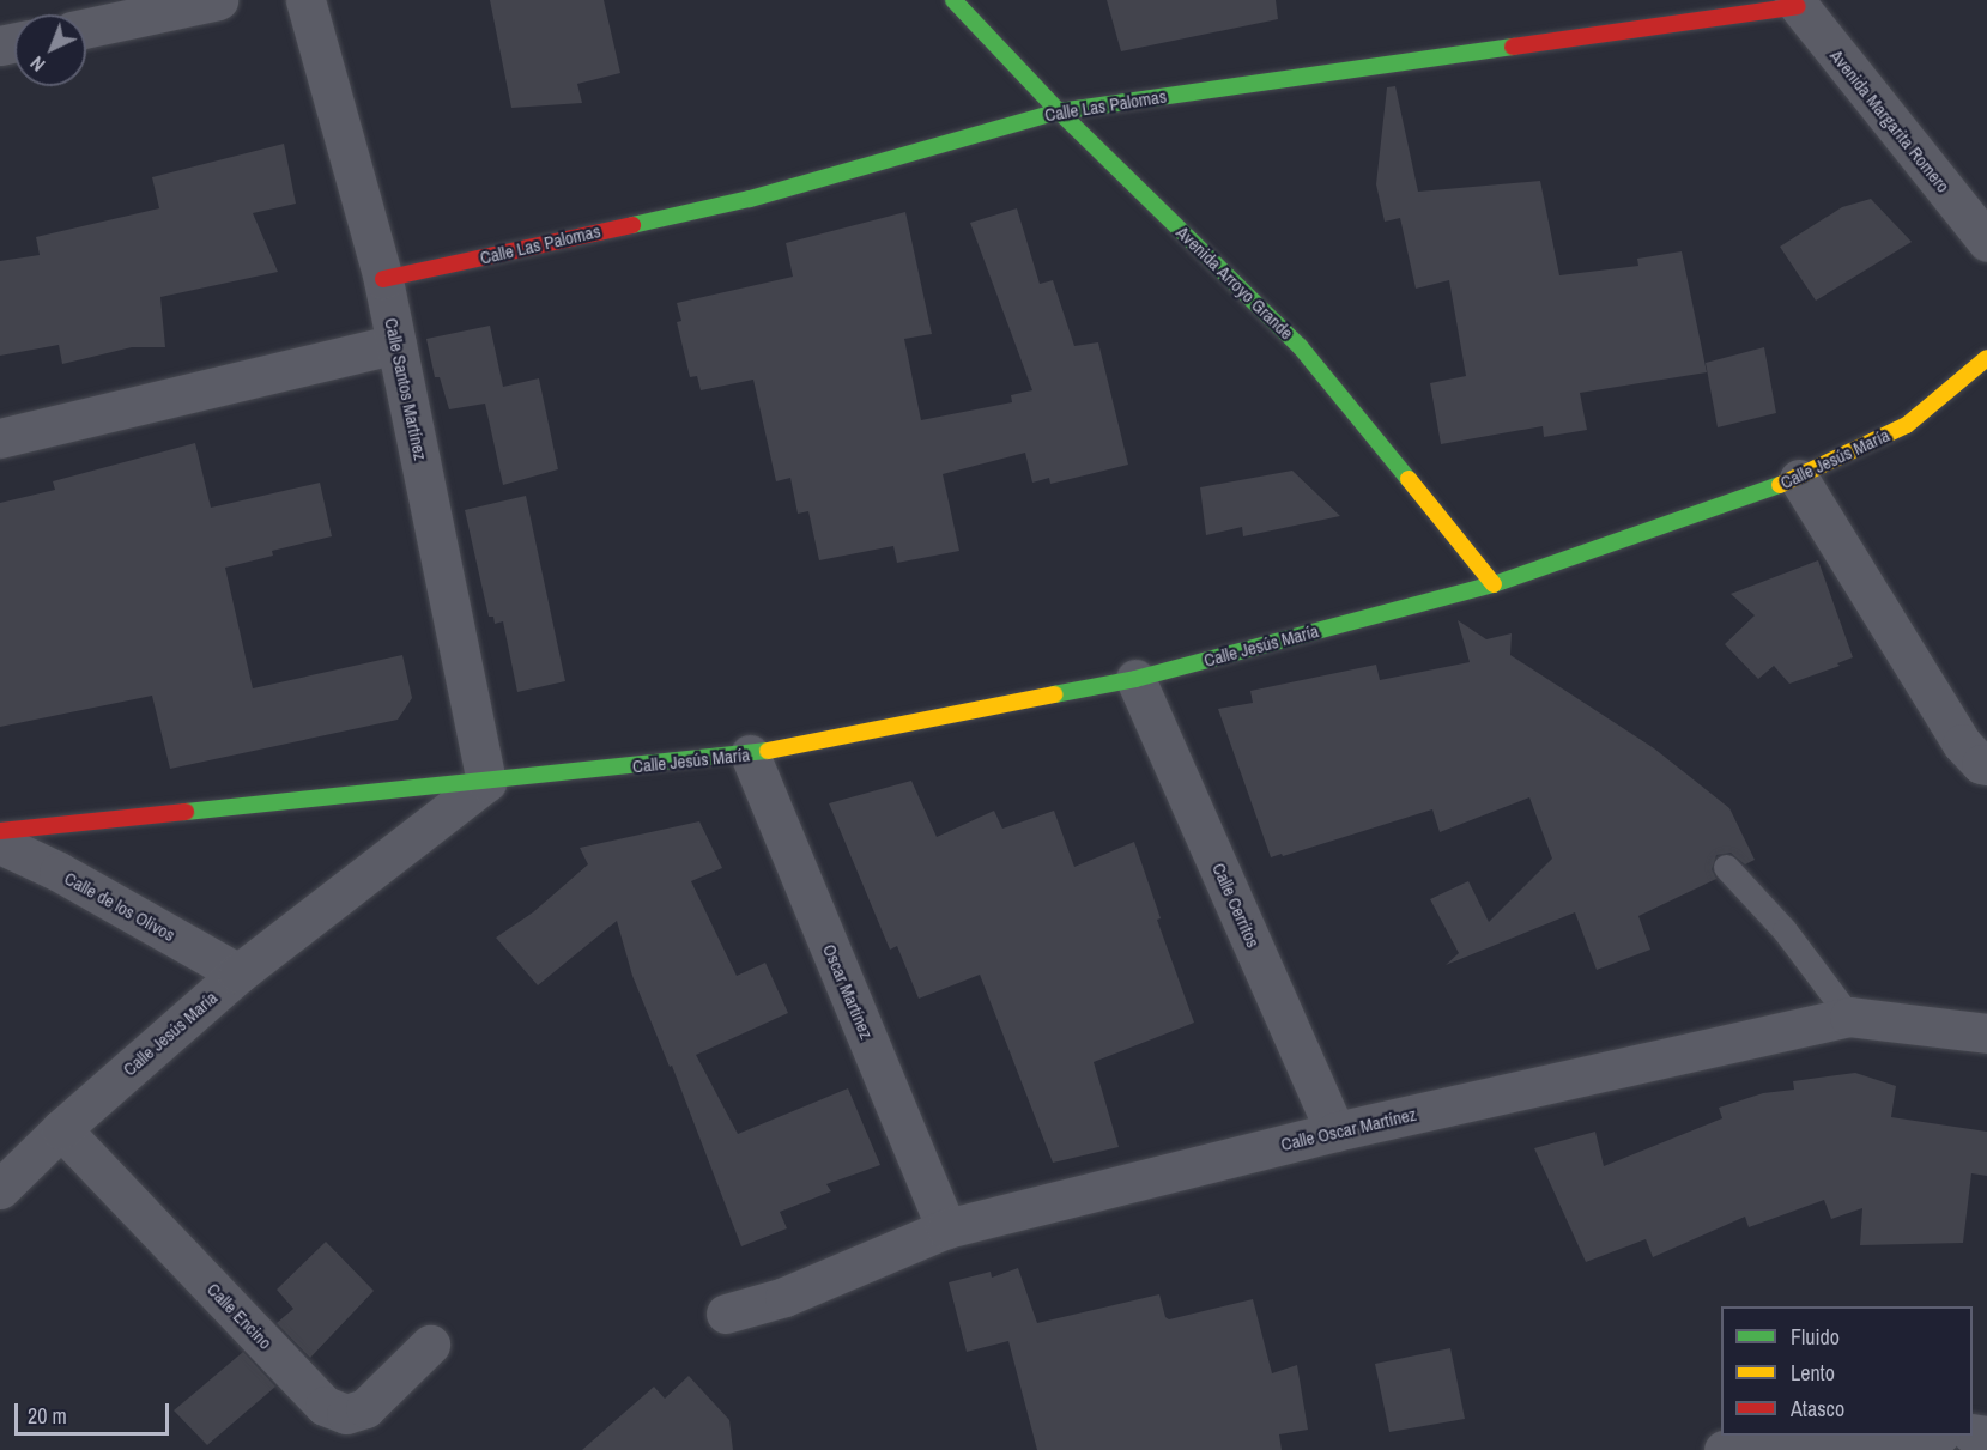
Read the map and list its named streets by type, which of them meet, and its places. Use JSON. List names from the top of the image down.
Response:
{
  "streets": {
    "street": [
      "Calle Las Palomas",
      "Avenida Margarita Romero",
      "Avenida Arroyo Grande",
      "Calle Santos Martínez",
      "Calle Jesús María",
      "Calle Cerritos",
      "Calle de los Olivos",
      "Oscar Martínez",
      "Calle Oscar Martínez",
      "Calle Encino"
    ]
  },
  "crossings": [
    ["Calle Las Palomas", "Avenida Margarita Romero"],
    ["Calle Las Palomas", "Avenida Arroyo Grande"],
    ["Calle Las Palomas", "Calle Santos Martínez"],
    ["Avenida Arroyo Grande", "Calle Jesús María"],
    ["Calle Santos Martínez", "Calle Jesús María"],
    ["Calle Jesús María", "Calle Cerritos"],
    ["Calle Jesús María", "Calle de los Olivos"],
    ["Calle Jesús María", "Oscar Martínez"],
    ["Calle Jesús María", "Calle Encino"],
    ["Calle Cerritos", "Calle Oscar Martínez"],
    ["Oscar Martínez", "Calle Oscar Martínez"]
  ],
  "legend": ["Fluido", "Lento", "Atasco"],
  "scale_bar": "20 m",
  "north": "bottom left"
}
